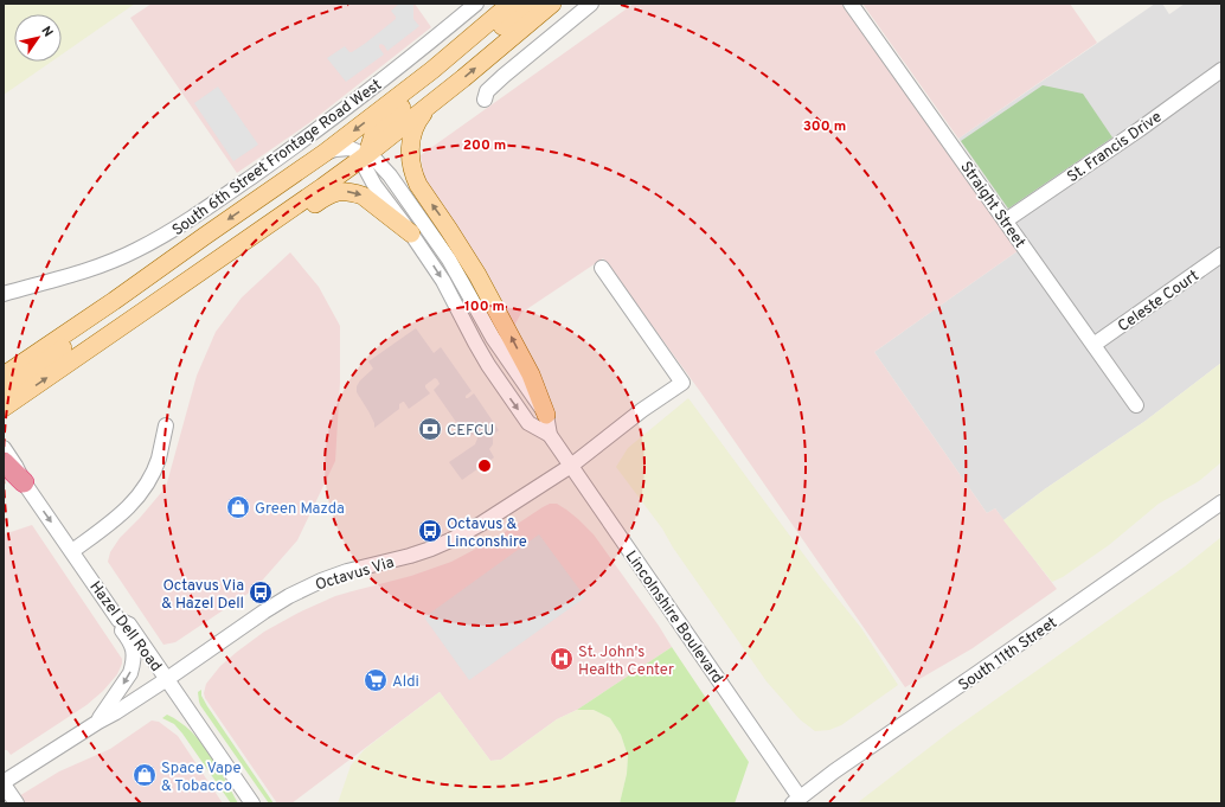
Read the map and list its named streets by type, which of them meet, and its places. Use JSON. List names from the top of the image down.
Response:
{
  "streets": {
    "street": [
      "St. Francis Drive",
      "South 6th Street Frontage Road West",
      "Straight Street",
      "Celeste Court",
      "Octavus Via",
      "Lincolnshire Boulevard",
      "Hazel Dell Road",
      "South 11th Street"
    ]
  },
  "crossings": [
    ["St. Francis Drive", "Straight Street"],
    ["Straight Street", "Celeste Court"],
    ["Octavus Via", "Lincolnshire Boulevard"],
    ["Octavus Via", "Hazel Dell Road"],
    ["Lincolnshire Boulevard", "South 11th Street"]
  ],
  "places": {
    "bank": ["CEFCU"],
    "shop": ["Green Mazda", "Space Vape & Tobacco"],
    "bus stop": ["Octavus & Linconshire", "Octavus Via & Hazel Dell"],
    "hospital": ["St. John's Health Center"],
    "supermarket": ["Aldi"]
  },
  "north": "top right",
  "rings": ["300 m", "200 m", "100 m"]
}
